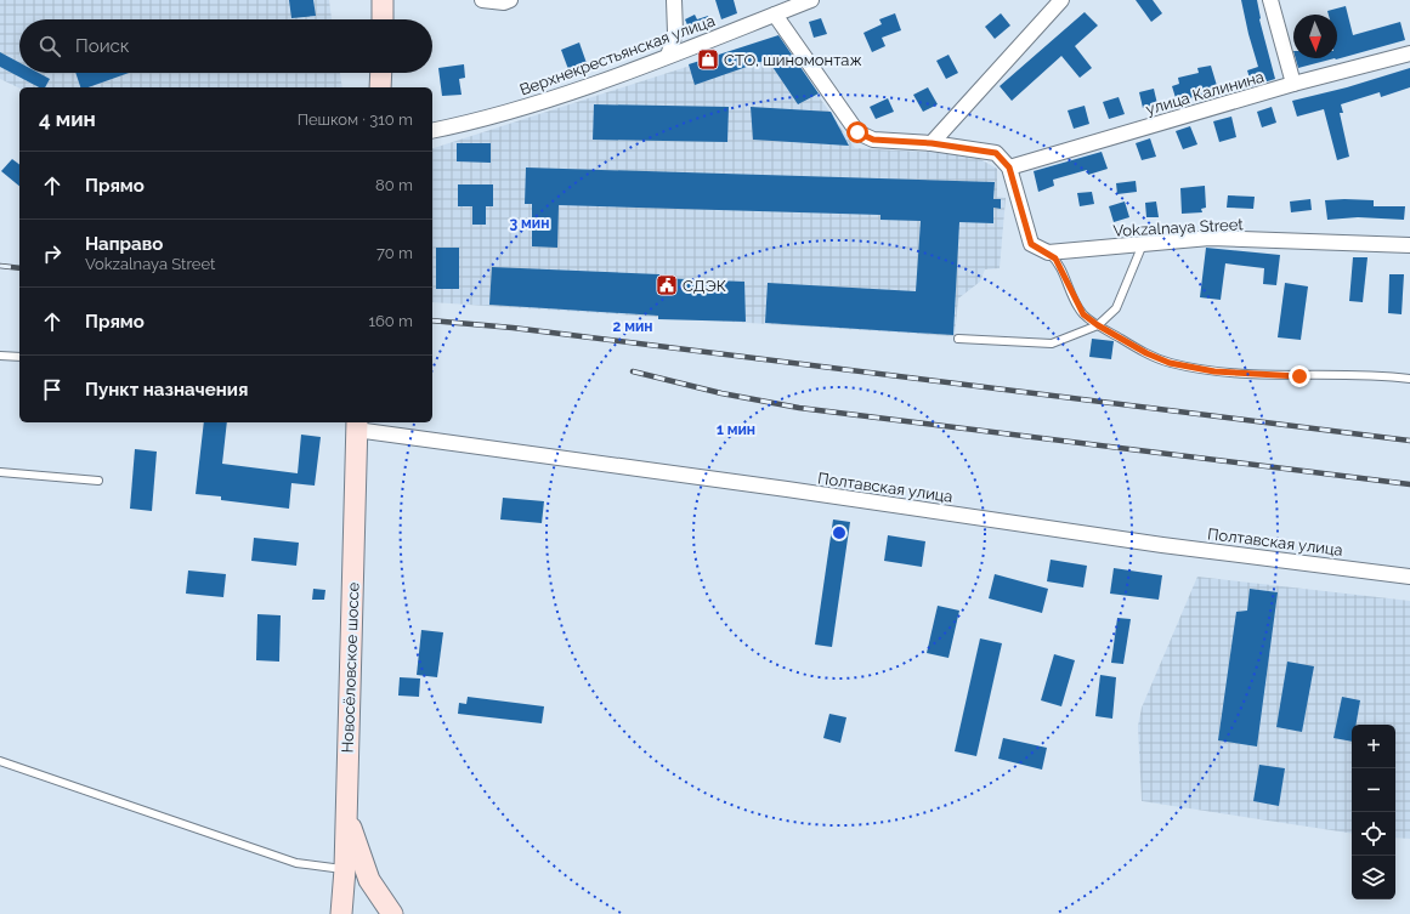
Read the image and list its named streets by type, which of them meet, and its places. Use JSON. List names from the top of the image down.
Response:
{
  "streets": {
    "main road": ["Новосёловское шоссе"],
    "street": [
      "Верхнекрестьянская улица",
      "улица Калинина",
      "Vokzalnaya Street",
      "Полтавская улица"
    ]
  },
  "crossings": [
    ["Полтавская улица", "Новосёловское шоссе"]
  ],
  "places": {
    "shop": ["СТО, шиномонтаж"],
    "public building": ["СДЭК"]
  },
  "north": "bottom",
  "page": {
    "search": "Поиск",
    "heading": ["4 мин", "Пешком · 310 m"],
    "list": [
      ["Прямо", "80 m"],
      ["Направо", "Vokzalnaya Street", "70 m"],
      ["Прямо", "160 m"],
      "Пункт назначения"
    ],
    "map_buttons": ["+", "−"]
  },
  "rings": ["3 мин", "2 мин", "1 мин"]
}
